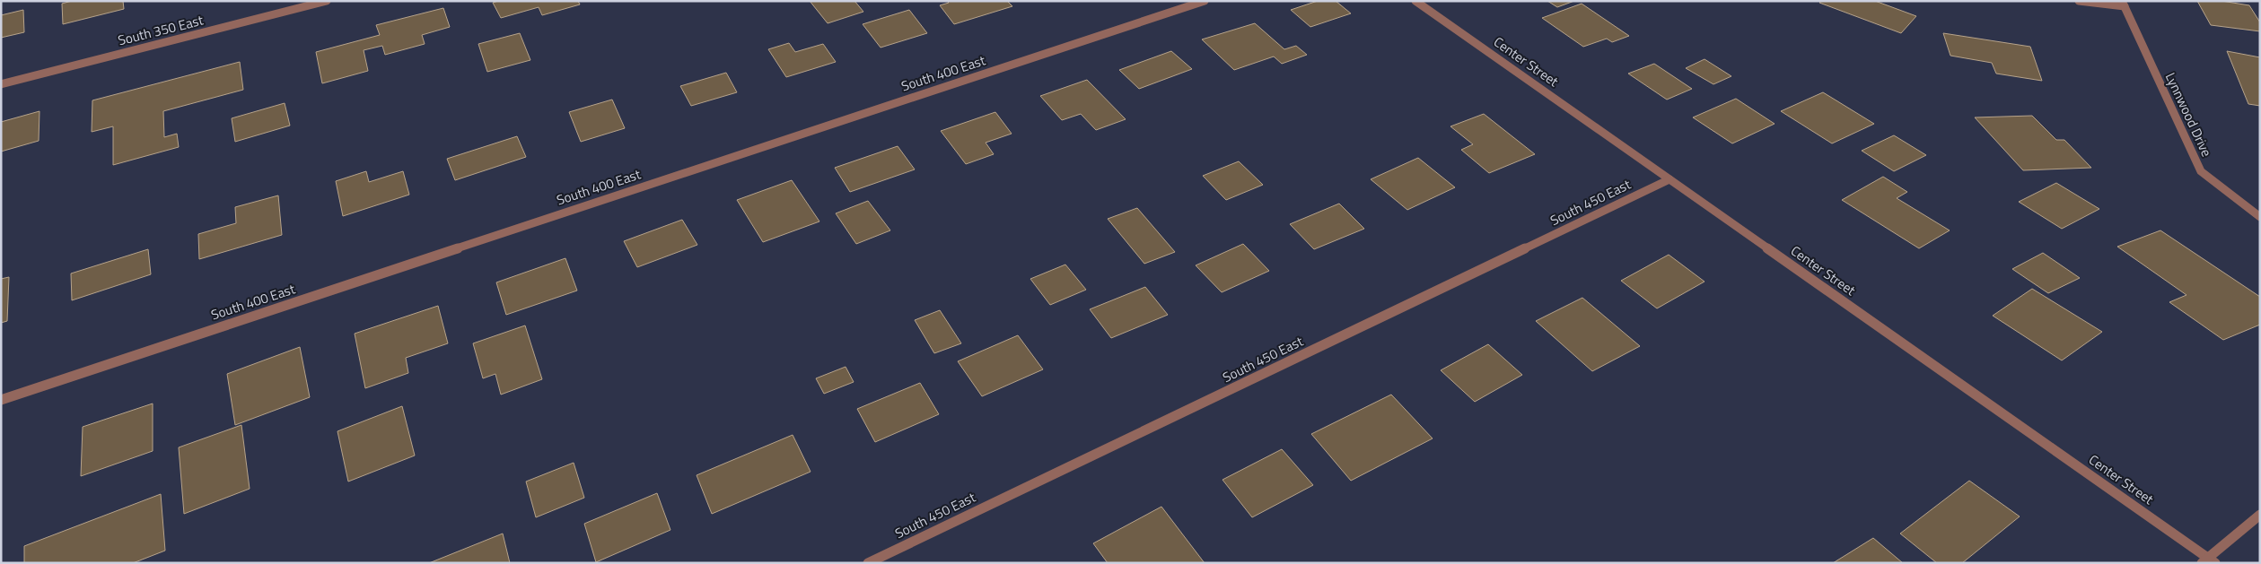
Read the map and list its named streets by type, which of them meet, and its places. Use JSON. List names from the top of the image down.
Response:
{
  "streets": {
    "street": [
      "South 350 East",
      "Center Street",
      "South 400 East",
      "Lynnwood Drive",
      "South 450 East"
    ]
  },
  "crossings": [
    ["Center Street", "South 450 East"]
  ]
}
